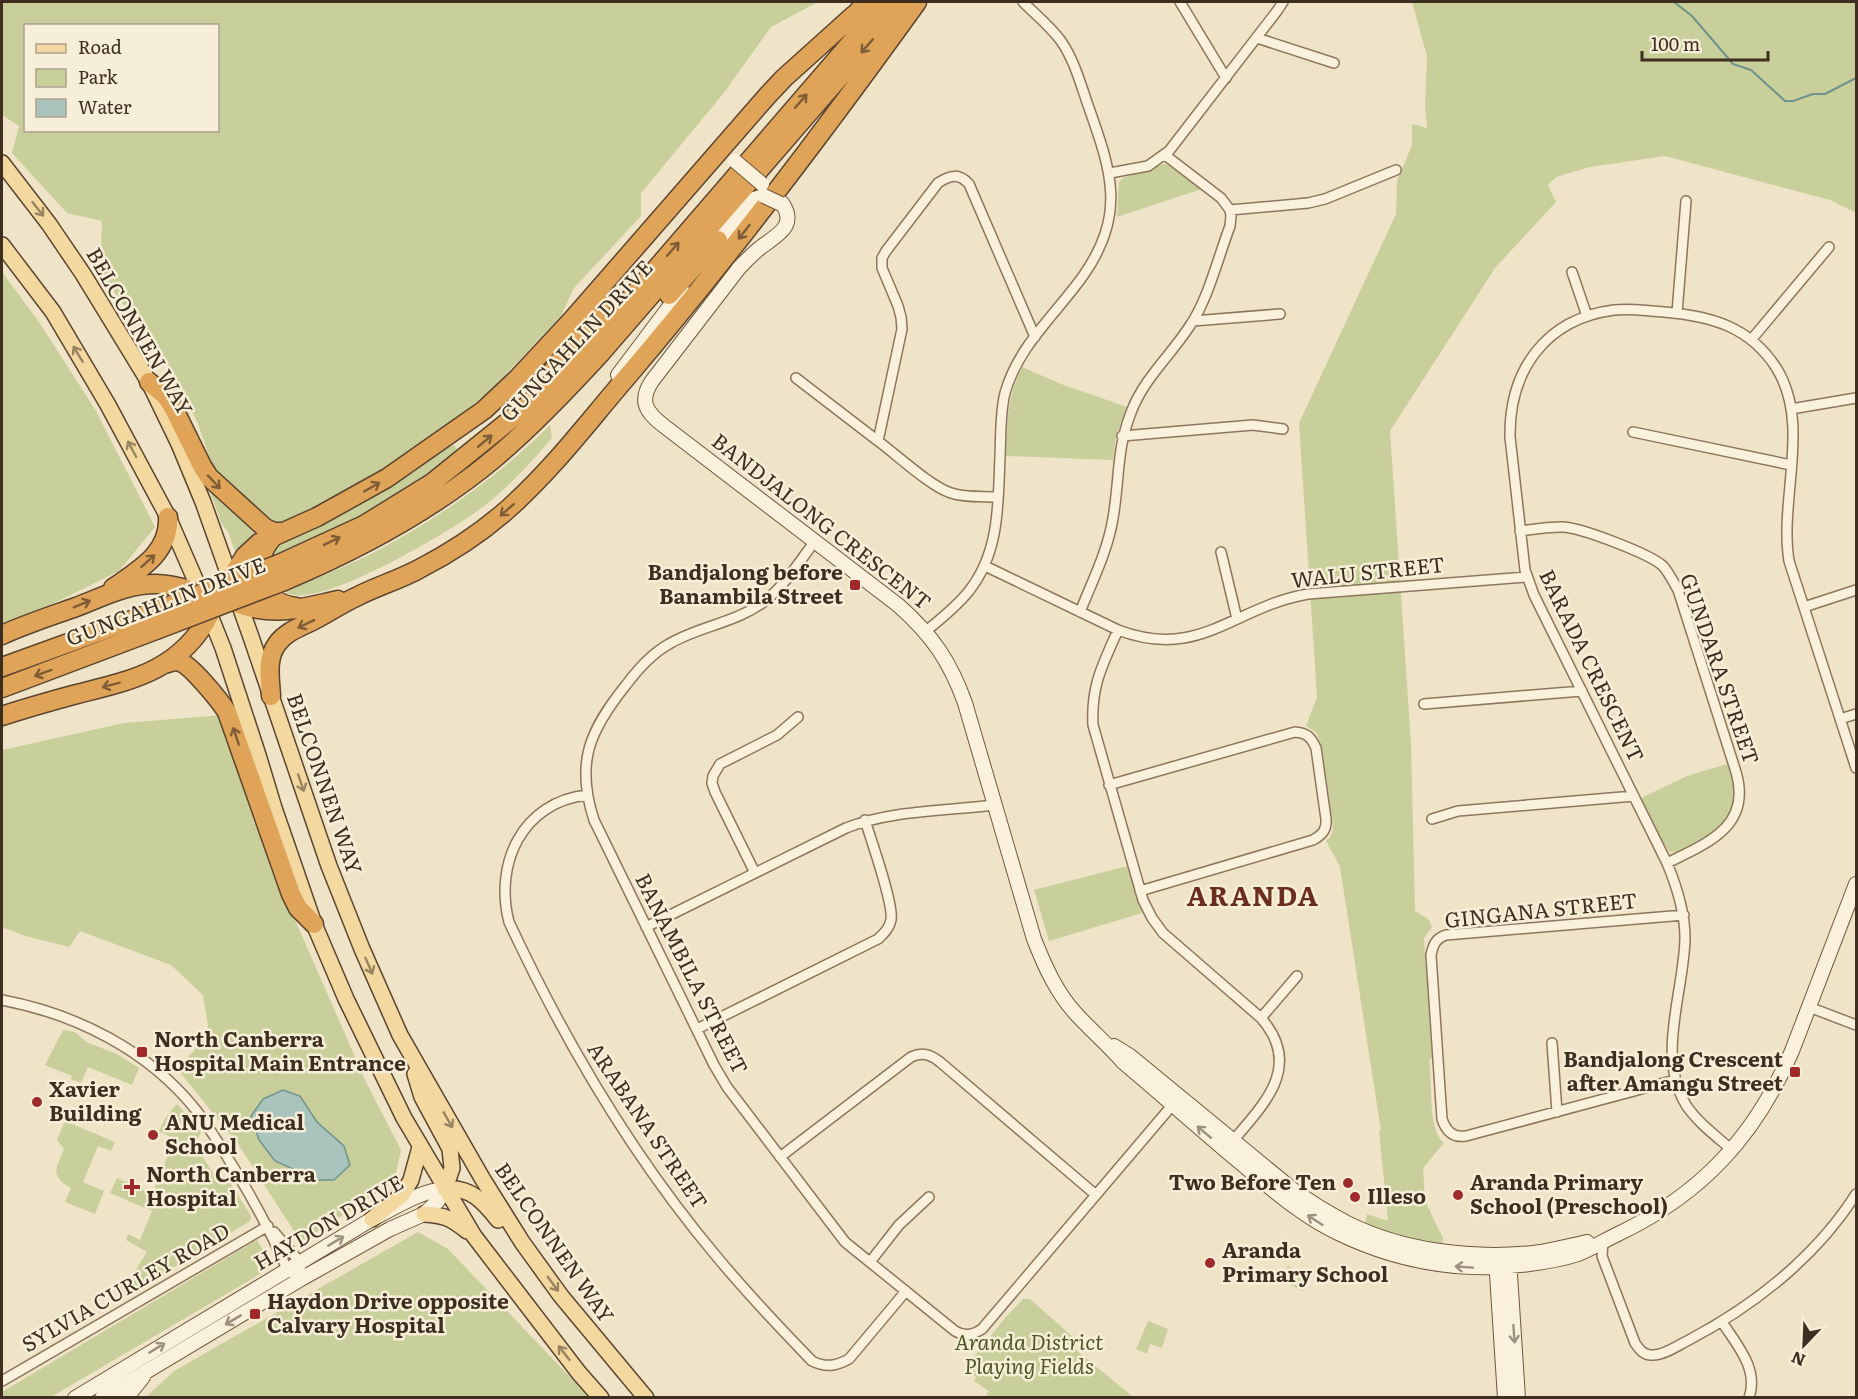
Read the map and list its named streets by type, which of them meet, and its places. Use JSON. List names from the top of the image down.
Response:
{
  "streets": {
    "highway": ["GUNGAHLIN DRIVE"],
    "main road": ["BELCONNEN WAY"],
    "street": [
      "BANDJALONG CRESCENT",
      "WALU STREET",
      "BARADA CRESCENT",
      "GUNDARA STREET",
      "GINGANA STREET",
      "BANAMBILA STREET",
      "ARABANA STREET",
      "HAYDON DRIVE",
      "SYLVIA CURLEY ROAD"
    ]
  },
  "crossings": [
    ["BANDJALONG CRESCENT", "BARADA CRESCENT"],
    ["BANDJALONG CRESCENT", "BANAMBILA STREET"],
    ["WALU STREET", "BARADA CRESCENT"],
    ["BARADA CRESCENT", "GUNDARA STREET"],
    ["BARADA CRESCENT", "GINGANA STREET"],
    ["BANAMBILA STREET", "ARABANA STREET"]
  ],
  "districts": ["ARANDA"],
  "parks": ["Aranda District Playing Fields"],
  "places": {
    "transit": [
      "Bandjalong before Banambila Street",
      "North Canberra Hospital Main Entrance",
      "Bandjalong Crescent after Amangu Street",
      "Haydon Drive opposite Calvary Hospital"
    ],
    "other": [
      "Xavier Building",
      "ANU Medical School",
      "Two Before Ten",
      "Aranda Primary School (Preschool)",
      "Illeso",
      "Aranda Primary School"
    ],
    "health": ["North Canberra Hospital"]
  },
  "legend": ["Road", "Park", "Water"],
  "scale_bar": "100 m",
  "north": "bottom left"
}
